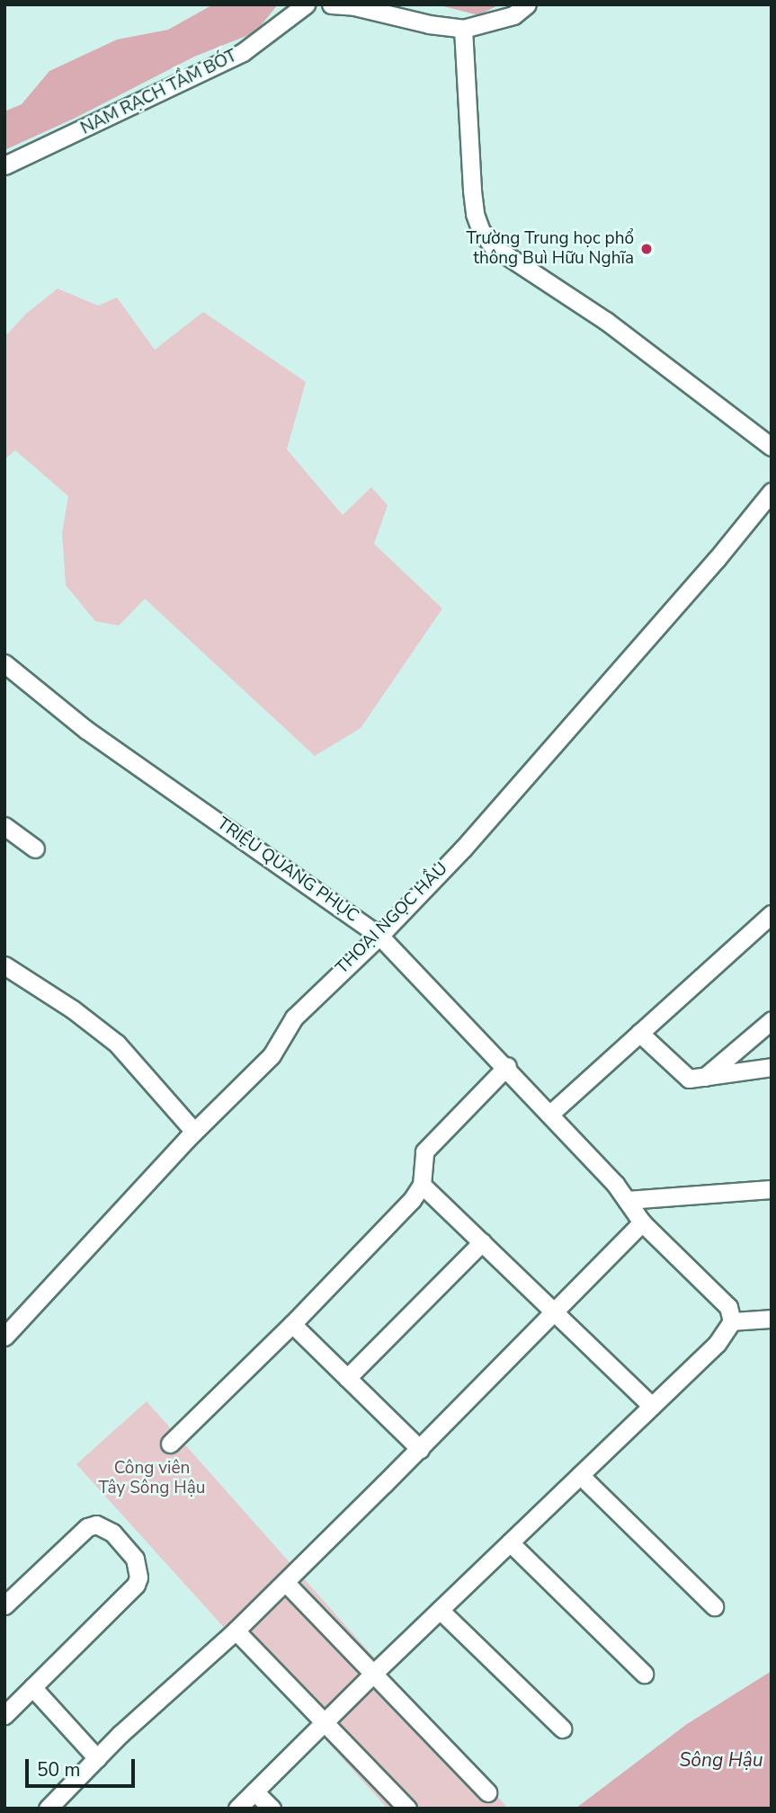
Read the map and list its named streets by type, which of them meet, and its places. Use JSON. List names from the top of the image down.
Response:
{
  "streets": {
    "street": ["NAM RẠCH TẦM BÓT", "TRIỆU QUANG PHỤC", "THOẠI NGỌC HẦU"]
  },
  "crossings": [
    ["TRIỆU QUANG PHỤC", "THOẠI NGỌC HẦU"]
  ],
  "water": ["Sông Hậu"],
  "parks": ["Công viên Tây Sông Hậu"],
  "places": ["Trường Trung học phổ thông Buì Hữu Nghĩa"],
  "scale_bar": "50 m"
}
